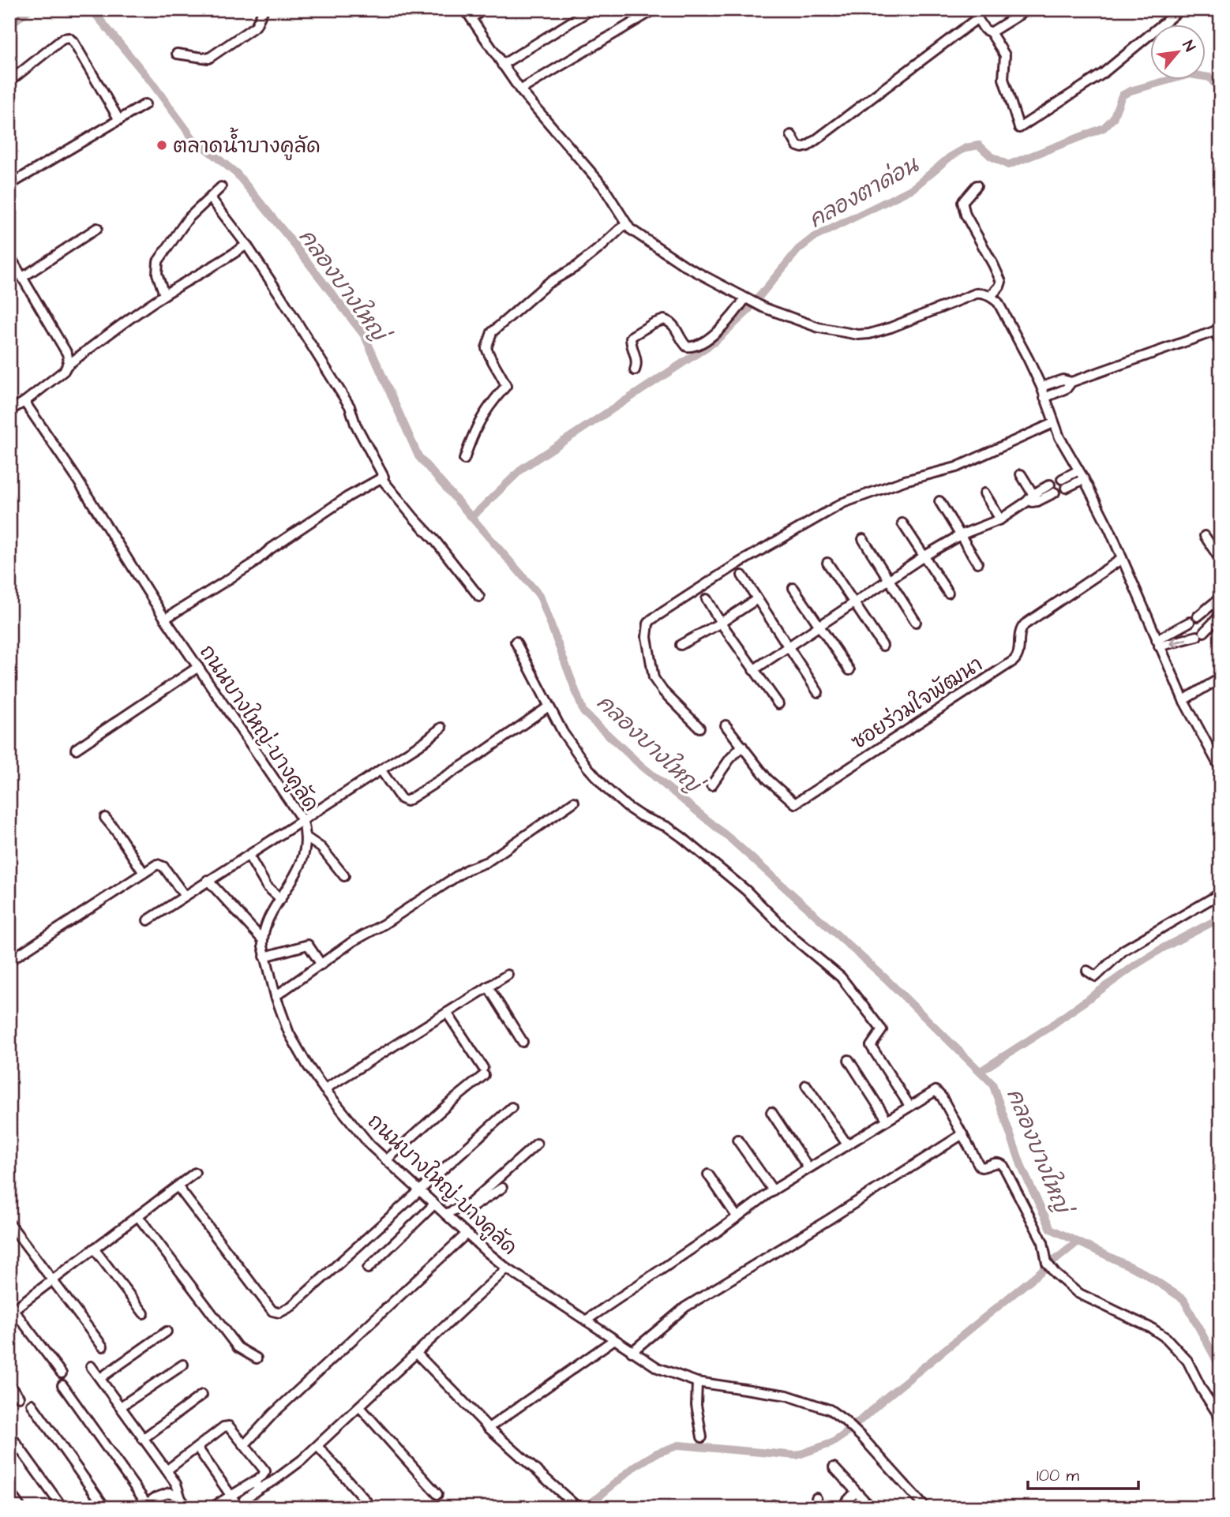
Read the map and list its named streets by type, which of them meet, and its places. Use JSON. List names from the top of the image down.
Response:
{
  "streets": {
    "street": ["ซอยร่วมใจพัฒนา", "ถนนบางใหญ่-บางคูลัด"]
  },
  "water": ["คลองตาด่อน", "คลองบางใหญ่"],
  "places": ["ตลาดน้ำบางคูลัด"],
  "scale_bar": "100 m",
  "north": "top right"
}
